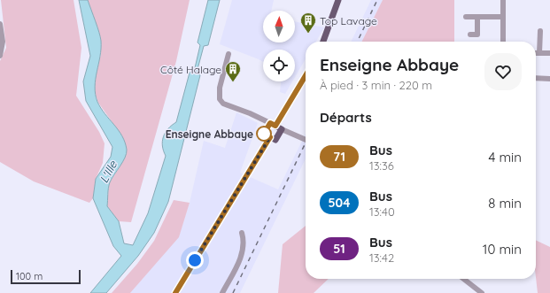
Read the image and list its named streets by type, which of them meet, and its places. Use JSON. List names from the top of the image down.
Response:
{
  "water": ["L'Ille"],
  "places": {
    "building": ["Top Lavage", "Côté Halage"],
    "other": ["Enseigne Abbaye"]
  },
  "lines": ["bus line 71"],
  "scale_bar": "100 m",
  "north": "top",
  "page": {
    "heading": [
      ["Enseigne Abbaye", "À pied · 3 min · 220 m"],
      "Départs"
    ],
    "list": [
      {
        "mark": "71",
        "name": "Bus",
        "note": "13:36",
        "value": "4 min"
      },
      {
        "mark": "504",
        "name": "Bus",
        "note": "13:40",
        "value": "8 min"
      },
      {
        "mark": "51",
        "name": "Bus",
        "note": "13:42",
        "value": "10 min"
      }
    ],
    "scale": "100 m"
  }
}
